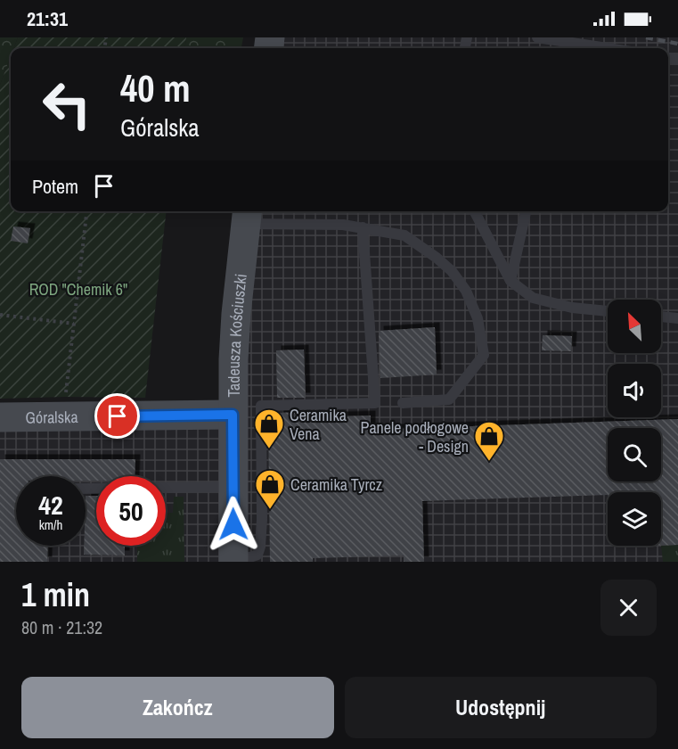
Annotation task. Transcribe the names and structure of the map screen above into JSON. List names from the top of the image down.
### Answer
{
  "streets": {
    "main road": ["Tadeusza Kościuszki", "Góralska"]
  },
  "crossings": [
    ["Tadeusza Kościuszki", "Góralska"]
  ],
  "parks": ["ROD \"Chemik 6\""],
  "places": {
    "shop": ["Ceramika Vena", "Panele podłogowe - Design", "Ceramika Tyrcz"]
  },
  "north": "top left",
  "page": {
    "status": "21:31",
    "turn": ["40 m", "Góralska"],
    "then": "Potem",
    "speed": "42 km/h",
    "limit": "50",
    "heading": ["1 min", "80 m · 21:32"],
    "buttons": ["Zakończ", "Udostępnij"]
  }
}
